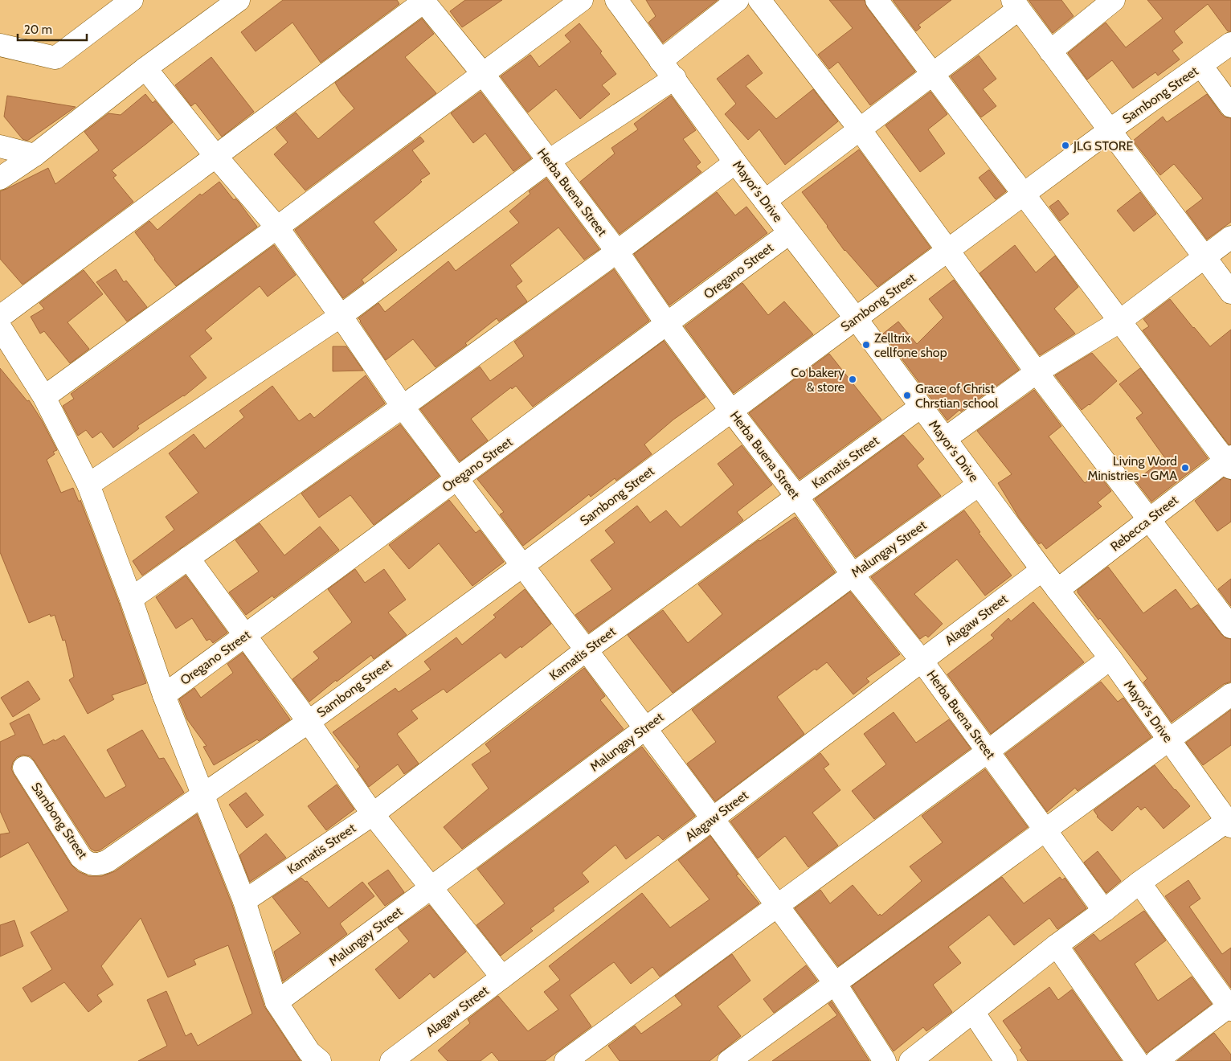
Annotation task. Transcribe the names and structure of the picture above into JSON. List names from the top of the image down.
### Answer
{
  "streets": {
    "street": [
      "Sambong Street",
      "Mayor's Drive",
      "Herba Buena Street",
      "Oregano Street",
      "Kamatis Street",
      "Rebecca Street",
      "Malungay Street",
      "Alagaw Street"
    ]
  },
  "crossings": [
    ["Sambong Street", "Mayor's Drive"],
    ["Sambong Street", "Herba Buena Street"],
    ["Mayor's Drive", "Oregano Street"],
    ["Mayor's Drive", "Kamatis Street"],
    ["Mayor's Drive", "Rebecca Street"],
    ["Mayor's Drive", "Malungay Street"],
    ["Mayor's Drive", "Alagaw Street"],
    ["Herba Buena Street", "Oregano Street"],
    ["Herba Buena Street", "Kamatis Street"],
    ["Herba Buena Street", "Malungay Street"],
    ["Herba Buena Street", "Alagaw Street"]
  ],
  "places": [
    "JLG STORE",
    "Zelltrix cellfone shop",
    "Co bakery & store",
    "Grace of Christ Chrstian school",
    "Living Word Ministries - GMA"
  ],
  "scale_bar": "20 m"
}
